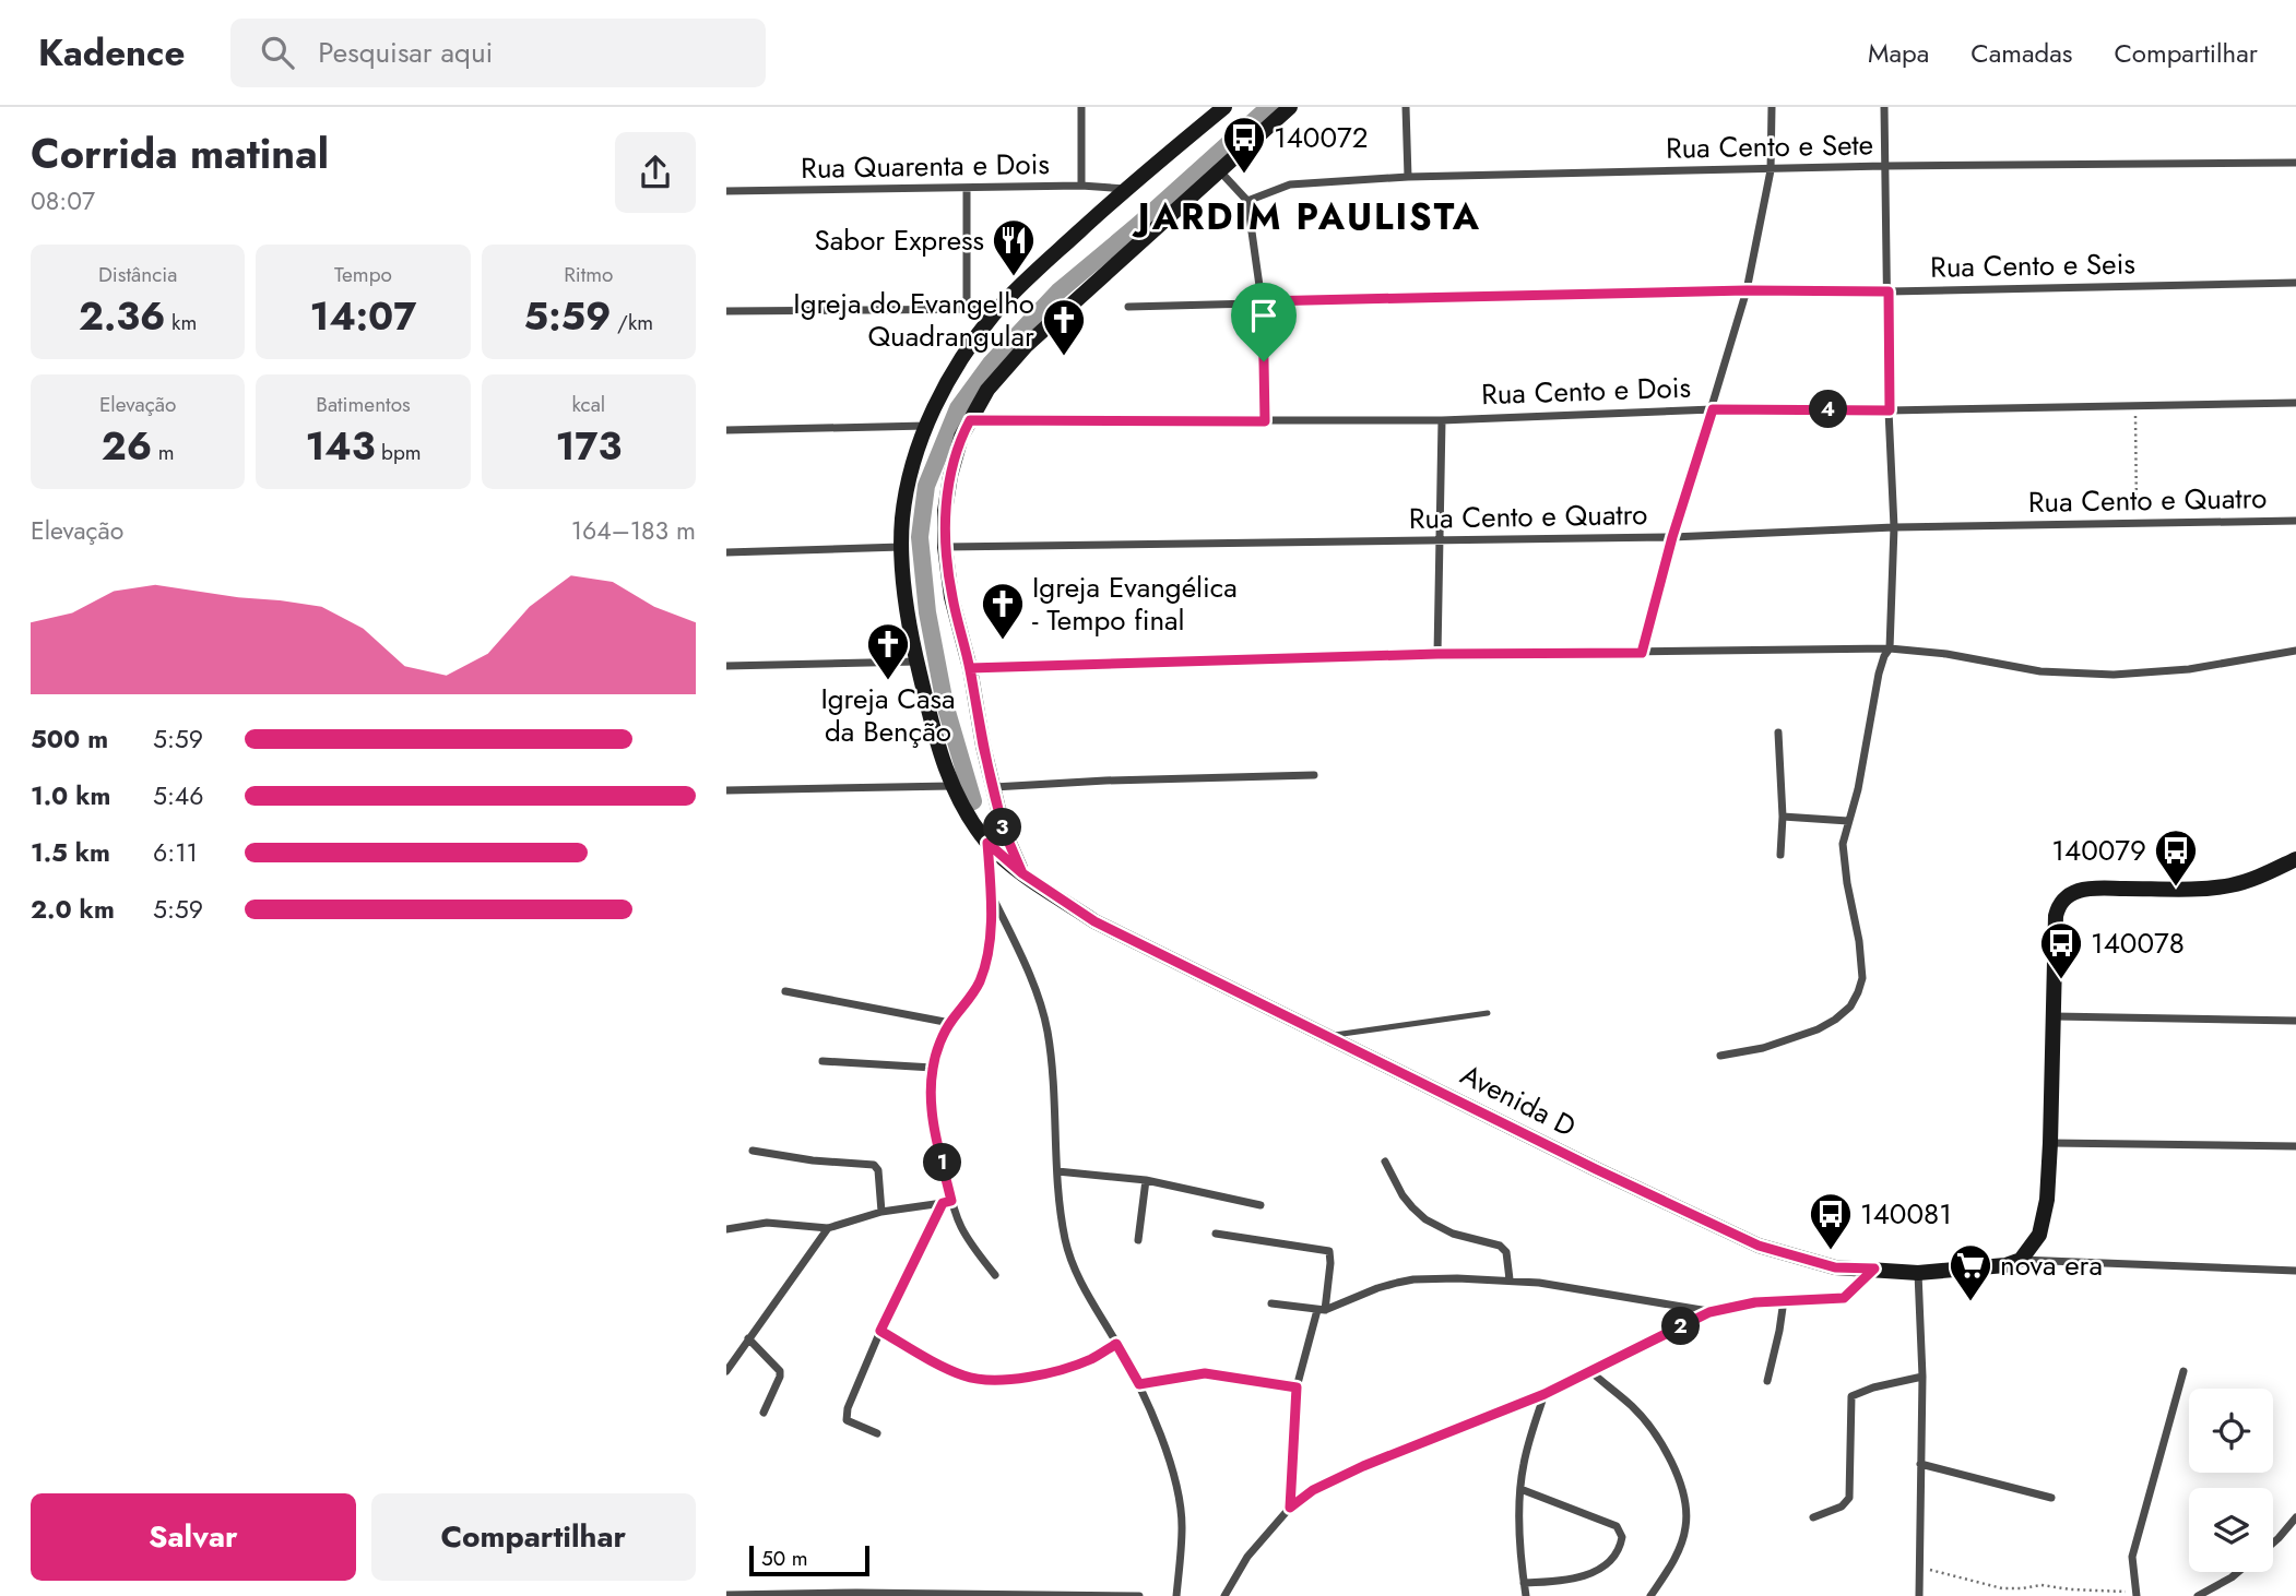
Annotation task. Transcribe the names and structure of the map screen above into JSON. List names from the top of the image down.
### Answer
{
  "streets": {
    "main road": ["Avenida D"],
    "street": [
      "Rua Cento e Sete",
      "Rua Quarenta e Dois",
      "Rua Cento e Seis",
      "Rua Cento e Dois",
      "Rua Cento e Quatro"
    ]
  },
  "crossings": [
    ["Rua Quarenta e Dois", "Avenida D"]
  ],
  "districts": ["JARDIM PAULISTA"],
  "places": {
    "bus stop": [
      "140072",
      "140079",
      "140078",
      "140081"
    ],
    "restaurant": ["Sabor Express"],
    "church": ["Igreja do Evangelho Quadrangular", "Igreja Evangélica - Tempo final", "Igreja Casa da Benção"],
    "supermarket": ["nova era"]
  },
  "scale_bar": "50 m",
  "page": {
    "header": "Kadence",
    "search": "Pesquisar aqui",
    "nav": ["Mapa", "Camadas", "Compartilhar"],
    "heading": ["Corrida matinal", "08:07"],
    "stats": [
      ["Distância", "2.36 km"],
      ["Tempo", "14:07"],
      ["Ritmo", "5:59 /km"],
      ["Elevação", "26 m"],
      ["Batimentos", "143 bpm"],
      ["kcal", "173"]
    ],
    "pins": [
      "4",
      "3",
      "1",
      "2"
    ],
    "chart": ["Elevação", "164–183 m"],
    "list": [
      {
        "name": "500 m",
        "note": "5:59"
      },
      {
        "name": "1.0 km",
        "note": "5:46"
      },
      {
        "name": "1.5 km",
        "note": "6:11"
      },
      {
        "name": "2.0 km",
        "note": "5:59"
      }
    ],
    "buttons": ["Salvar", "Compartilhar"],
    "scale": "50 m"
  }
}
